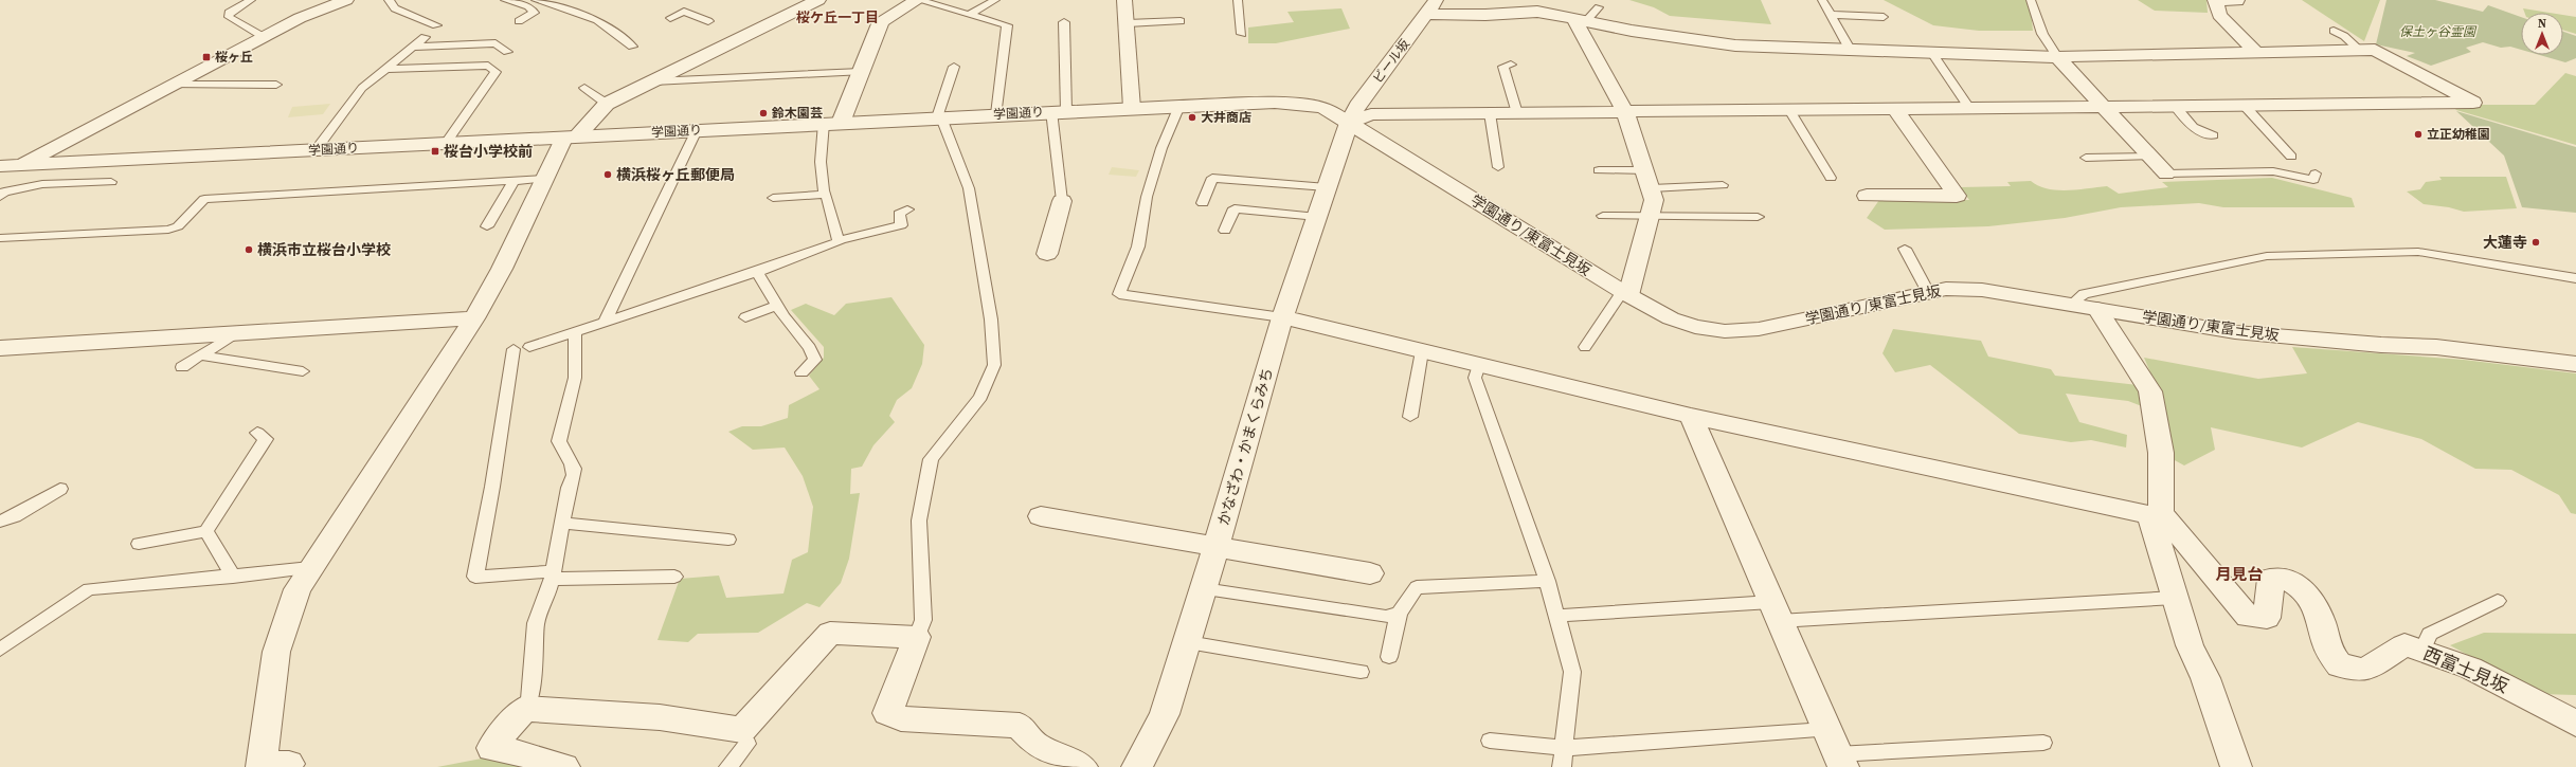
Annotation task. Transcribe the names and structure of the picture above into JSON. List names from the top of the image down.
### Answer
{
  "streets": {
    "street": [
      "ビール坂",
      "学園通り",
      "学園通り/東富士見坂",
      "かなざわ・かまくらみち",
      "西富士見坂"
    ]
  },
  "crossings": [
    ["ビール坂", "学園通り"],
    ["ビール坂", "学園通り/東富士見坂"],
    ["ビール坂", "かなざわ・かまくらみち"],
    ["学園通り", "学園通り/東富士見坂"],
    ["学園通り", "かなざわ・かまくらみち"],
    ["学園通り/東富士見坂", "かなざわ・かまくらみち"]
  ],
  "districts": ["桜ケ丘一丁目", "月見台"],
  "parks": ["保土ヶ谷霊園"],
  "places": {
    "transit": ["桜ヶ丘", "桜台小学校前"],
    "other": [
      "鈴木園芸",
      "大井商店",
      "立正幼稚園",
      "横浜桜ヶ丘郵便局",
      "大蓮寺",
      "横浜市立桜台小学校"
    ]
  },
  "north": "top"
}
